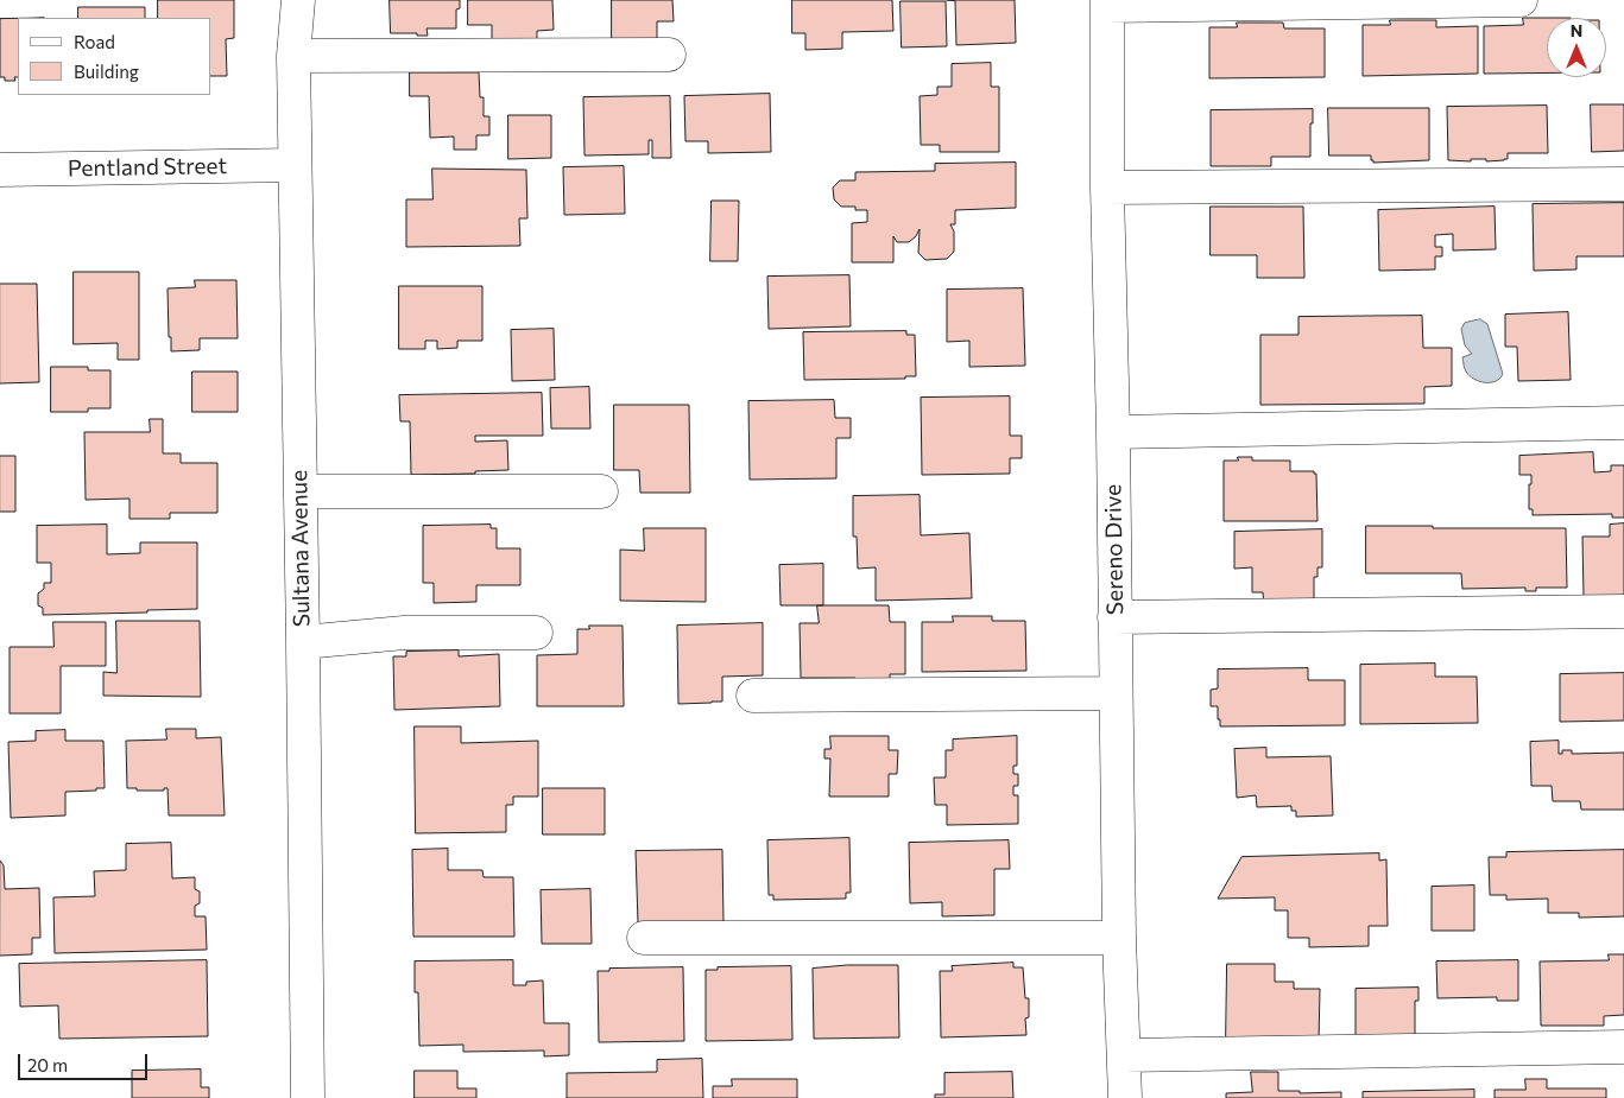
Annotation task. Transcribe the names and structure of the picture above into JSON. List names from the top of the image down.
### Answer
{
  "streets": {
    "street": ["Pentland Street", "Sultana Avenue", "Sereno Drive"]
  },
  "crossings": [
    ["Pentland Street", "Sultana Avenue"]
  ],
  "legend": ["Road", "Building"],
  "scale_bar": "20 m",
  "north": "top"
}
